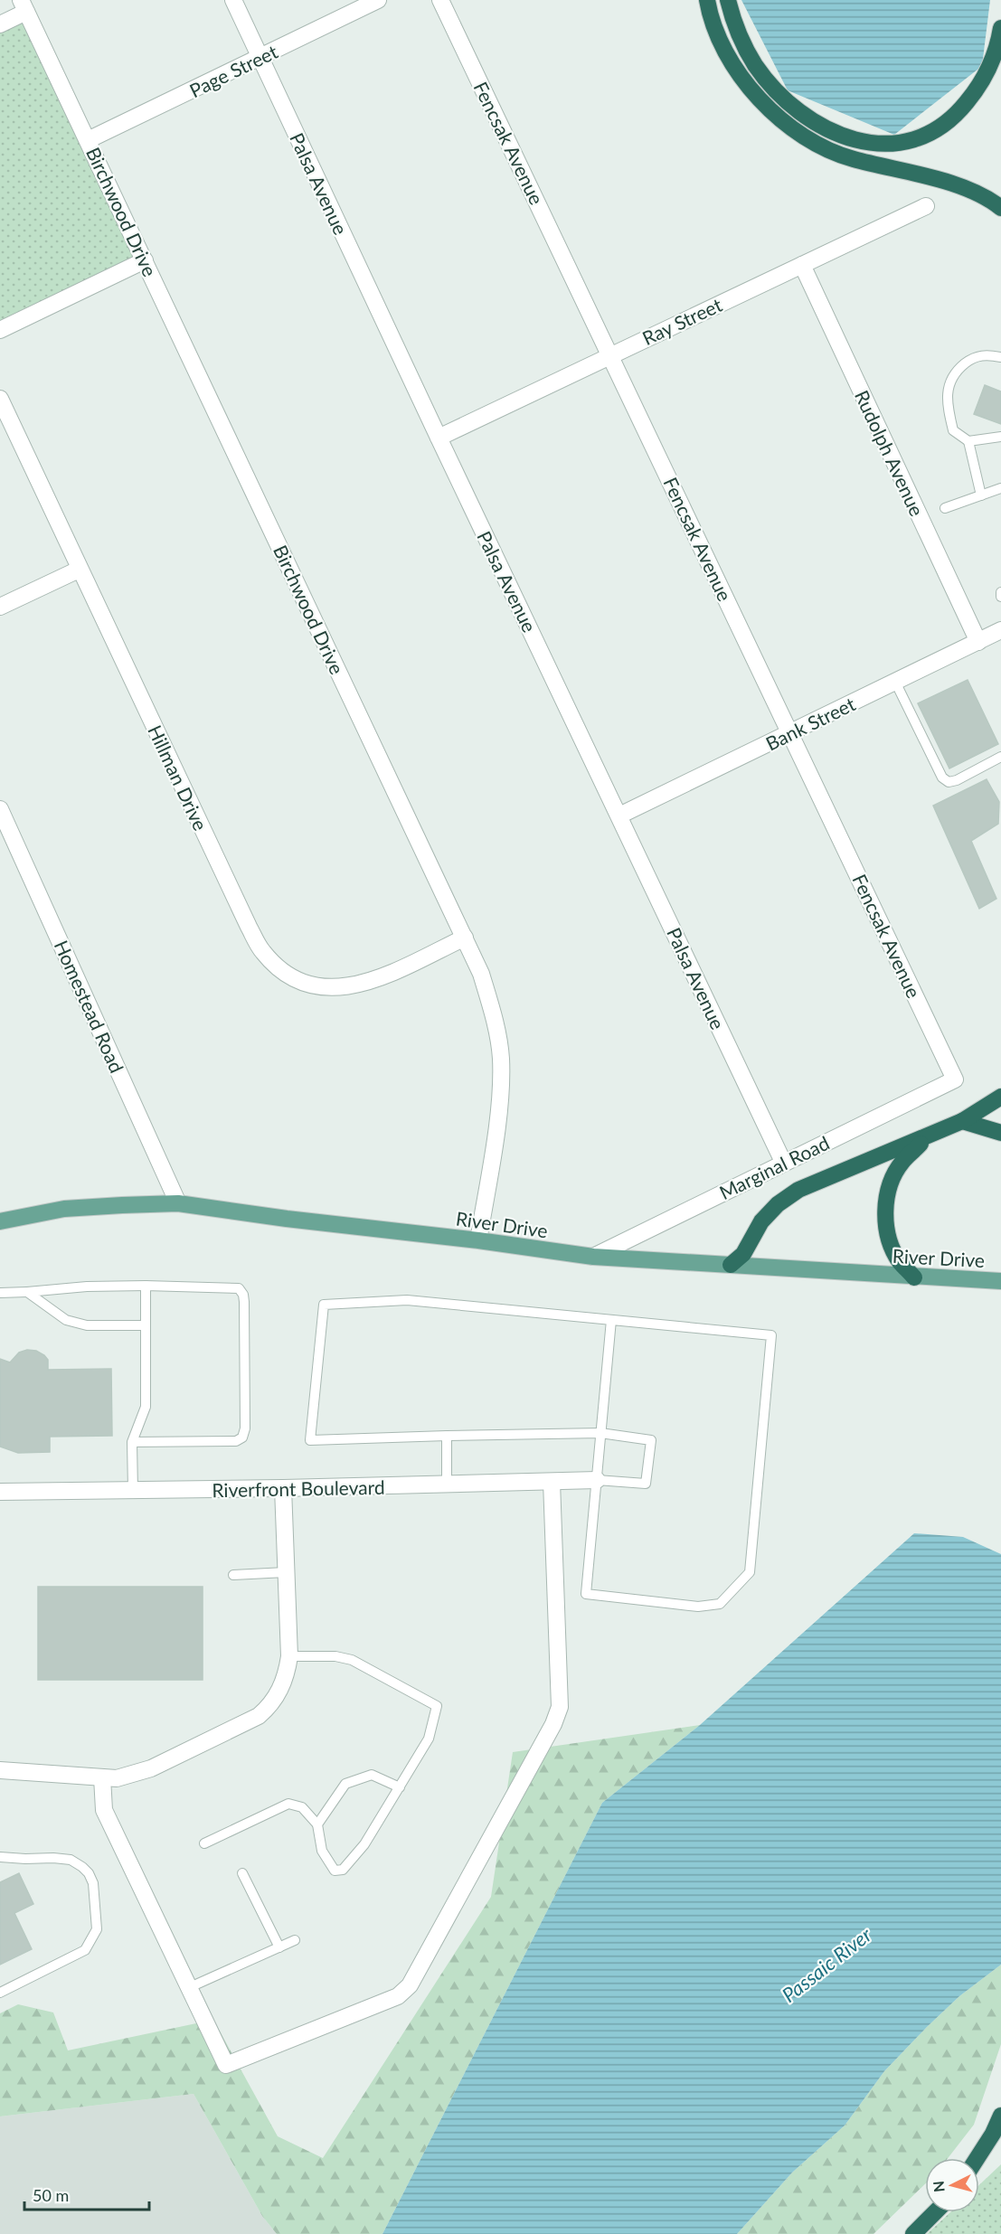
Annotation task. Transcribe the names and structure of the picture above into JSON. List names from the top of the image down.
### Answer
{
  "streets": {
    "main road": ["River Drive"],
    "street": [
      "Page Street",
      "Fencsak Avenue",
      "Palsa Avenue",
      "Birchwood Drive",
      "Ray Street",
      "Rudolph Avenue",
      "Bank Street",
      "Hillman Drive",
      "Homestead Road",
      "Marginal Road",
      "Riverfront Boulevard"
    ]
  },
  "crossings": [
    ["Page Street", "Palsa Avenue"],
    ["Page Street", "Birchwood Drive"],
    ["Fencsak Avenue", "Ray Street"],
    ["Fencsak Avenue", "Bank Street"],
    ["Fencsak Avenue", "Marginal Road"],
    ["Palsa Avenue", "Ray Street"],
    ["Palsa Avenue", "Bank Street"],
    ["Palsa Avenue", "Marginal Road"],
    ["Birchwood Drive", "Hillman Drive"],
    ["Birchwood Drive", "River Drive"],
    ["Ray Street", "Rudolph Avenue"],
    ["Rudolph Avenue", "Bank Street"],
    ["Homestead Road", "River Drive"],
    ["Marginal Road", "River Drive"]
  ],
  "water": ["Passaic River"],
  "scale_bar": "50 m",
  "north": "left"
}
